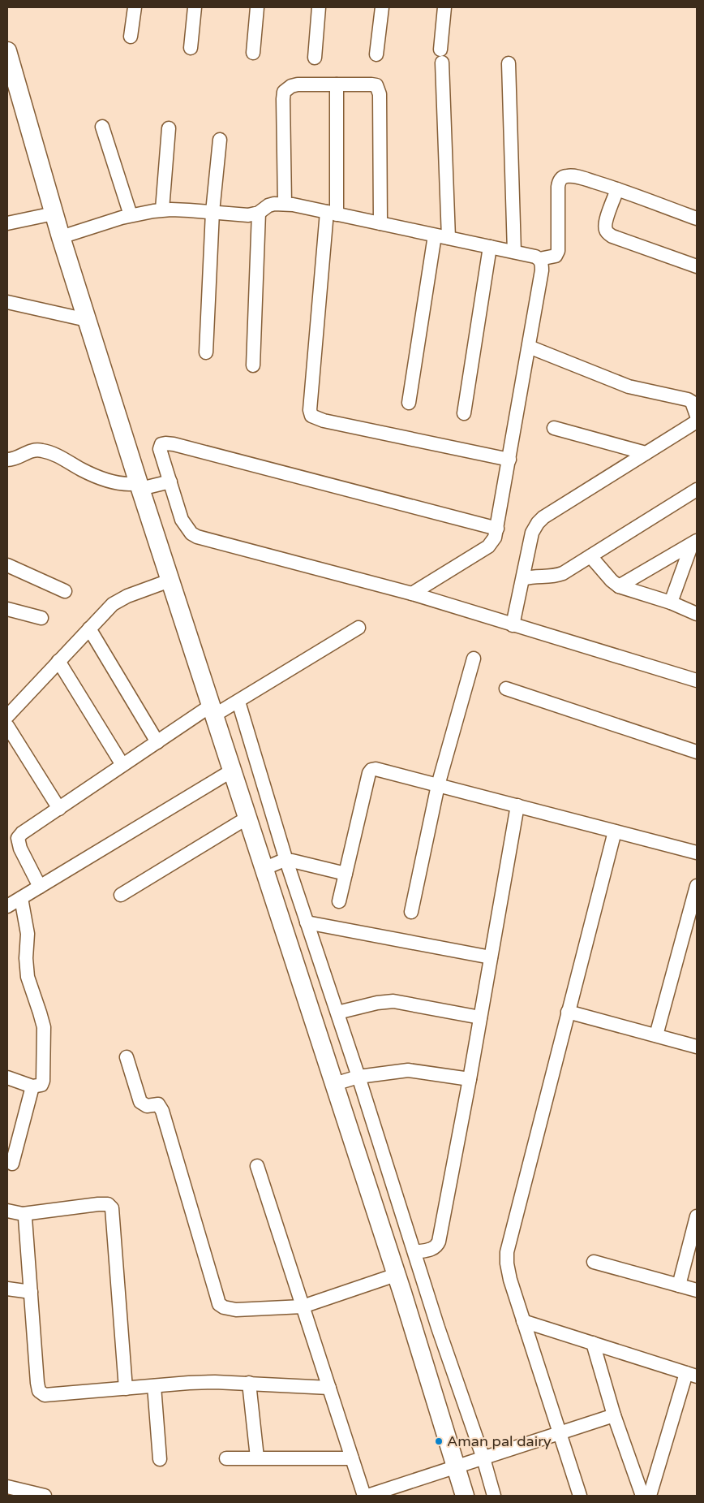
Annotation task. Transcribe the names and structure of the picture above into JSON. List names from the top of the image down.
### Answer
{
  "places": ["Aman pal dairy"]
}
